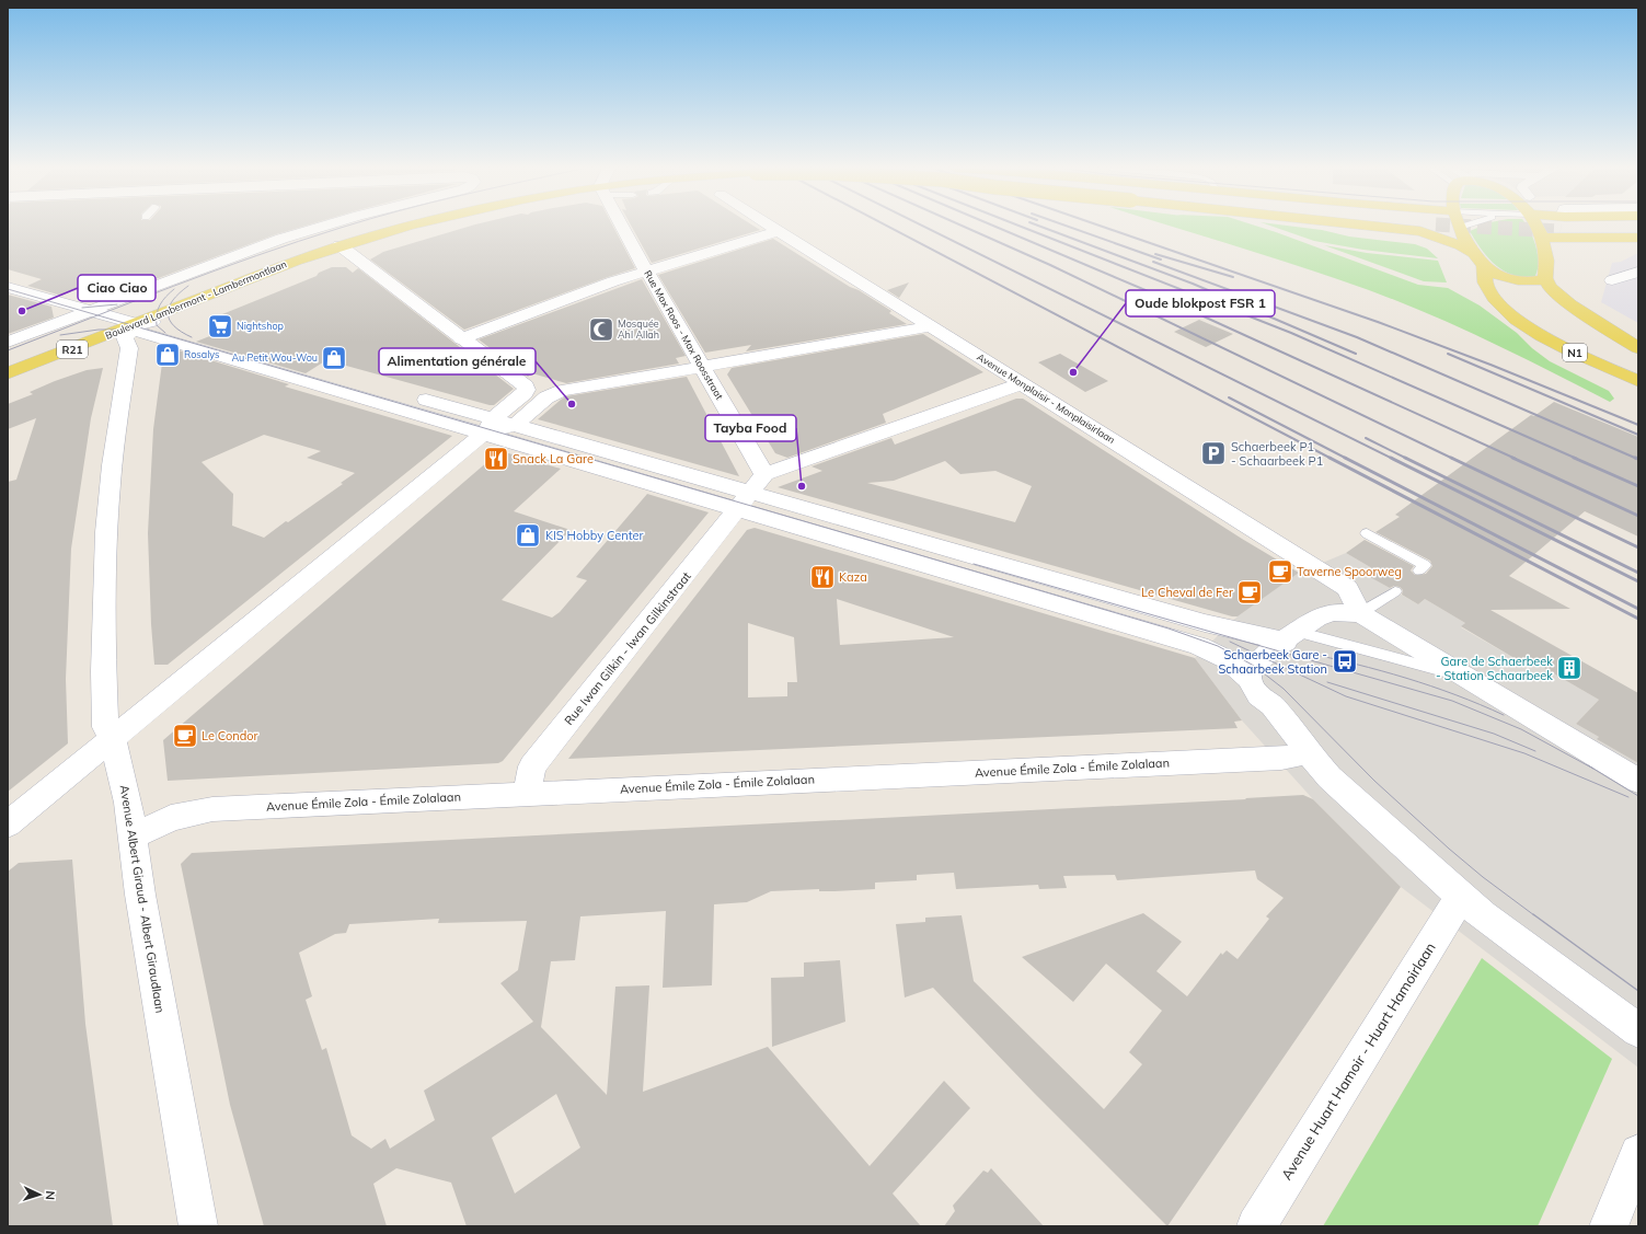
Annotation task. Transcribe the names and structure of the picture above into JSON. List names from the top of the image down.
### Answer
{
  "streets": {
    "main road": ["Boulevard Lambermont - Lambermontlaan", "R21", "N1"],
    "street": [
      "Rue Max Roos - Max Roosstraat",
      "Avenue Monplaisir - Monplaisirlaan",
      "Rue Iwan Gilkin - Iwan Gilkinstraat",
      "Avenue Émile Zola - Émile Zolalaan",
      "Avenue Albert Giraud - Albert Giraudlaan",
      "Avenue Huart Hamoir - Huart Hamoirlaan"
    ]
  },
  "crossings": [
    ["Boulevard Lambermont - Lambermontlaan", "N1"],
    ["Boulevard Lambermont - Lambermontlaan", "Avenue Albert Giraud - Albert Giraudlaan"],
    ["Rue Iwan Gilkin - Iwan Gilkinstraat", "Avenue Émile Zola - Émile Zolalaan"],
    ["Avenue Émile Zola - Émile Zolalaan", "Avenue Albert Giraud - Albert Giraudlaan"]
  ],
  "places": {
    "other": [
      "Ciao Ciao",
      "Oude blokpost FSR 1",
      "Alimentation générale",
      "Tayba Food"
    ],
    "supermarket": ["Nightshop"],
    "mosque": ["Mosquée Ahl Allah"],
    "shop": ["Rosalys", "Au Petit Wou-Wou", "KIS Hobby Center"],
    "parking": ["Schaerbeek P1 - Schaarbeek P1"],
    "restaurant": ["Snack La Gare", "Kaza"],
    "cafe": ["Taverne Spoorweg", "Le Cheval de Fer", "Le Condor"],
    "bus stop": ["Schaerbeek Gare - Schaarbeek Station"],
    "building": ["Gare de Schaerbeek - Station Schaarbeek"]
  },
  "north": "right"
}
